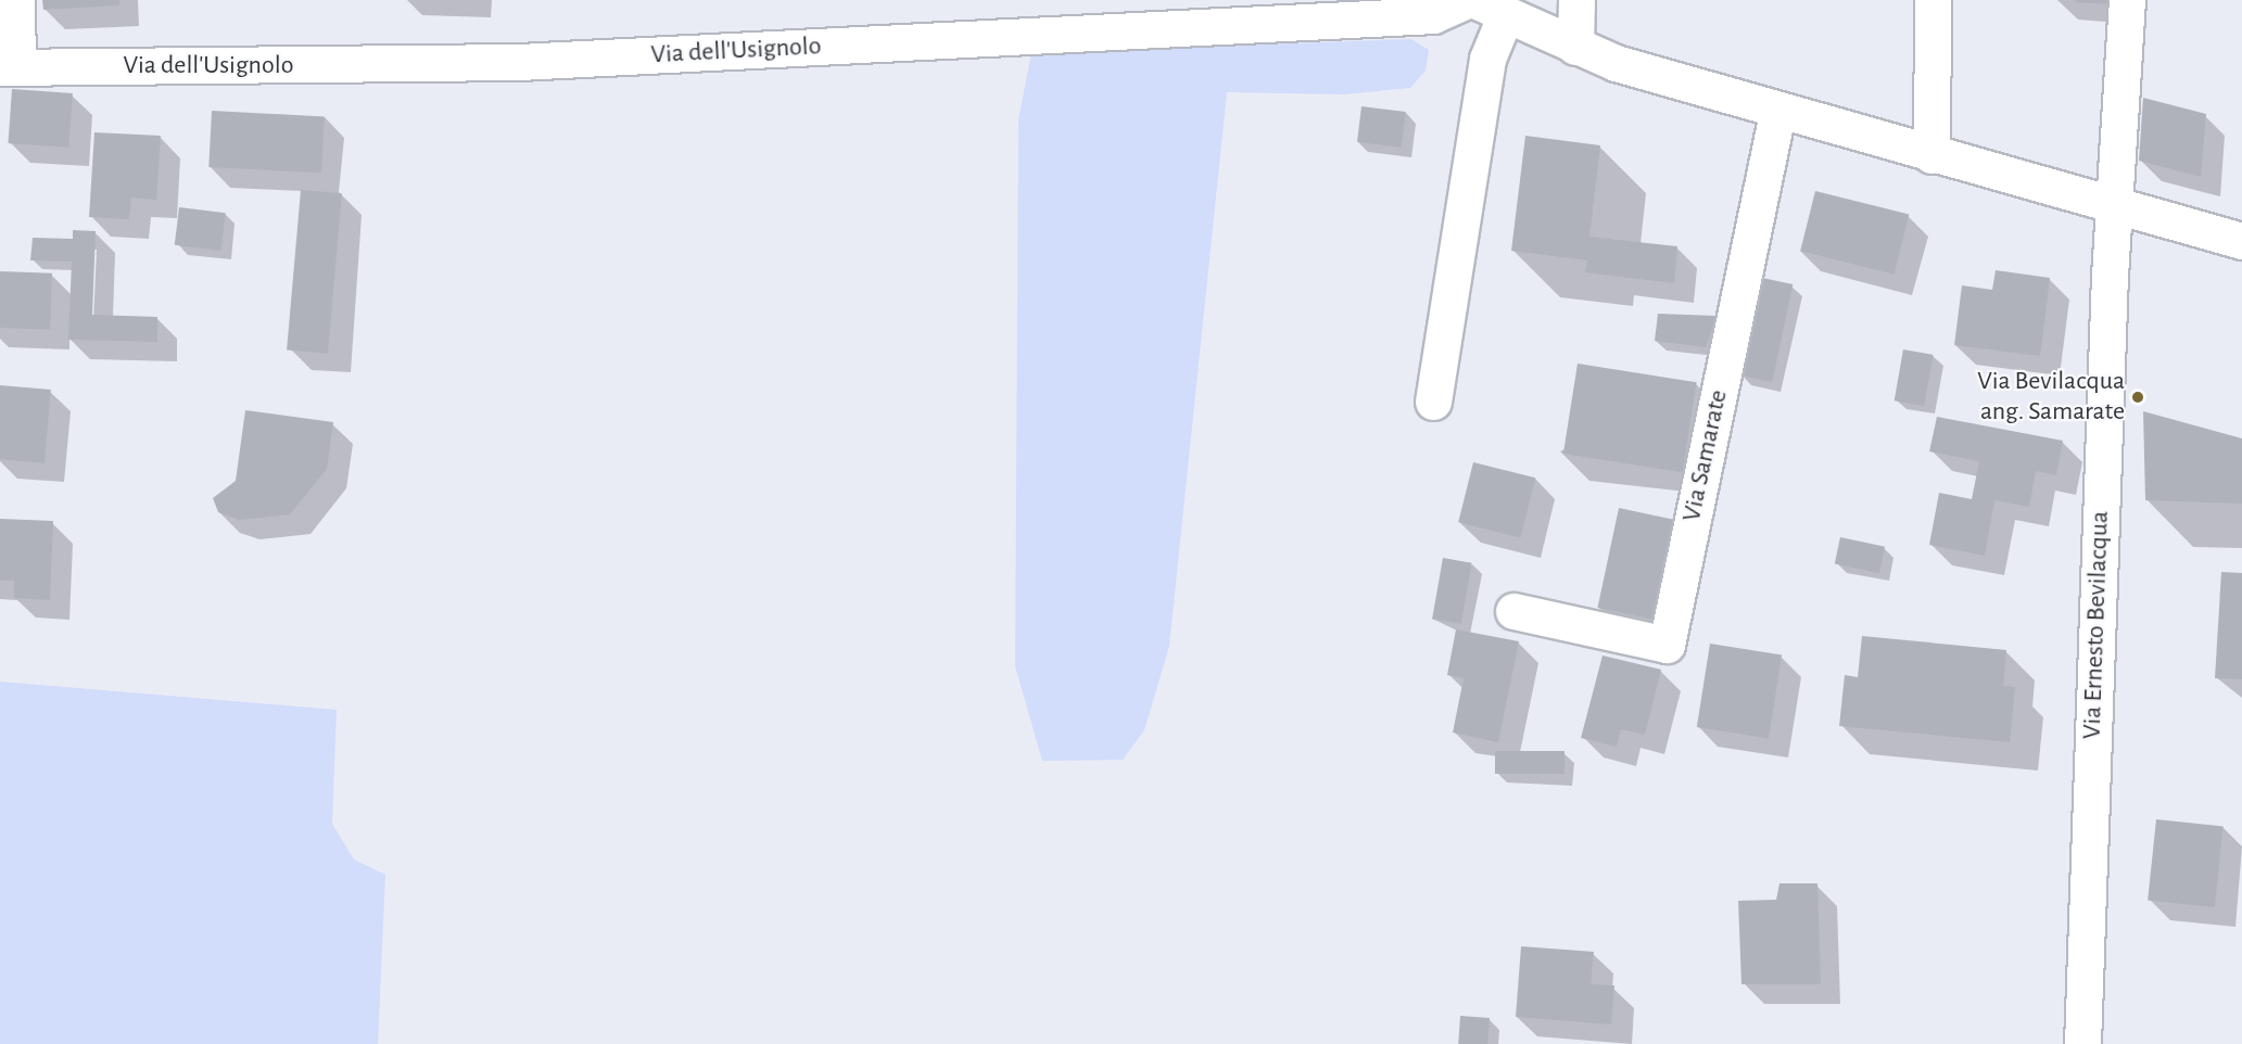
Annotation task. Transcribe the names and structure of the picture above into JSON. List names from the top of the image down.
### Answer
{
  "streets": {
    "street": ["Via dell'Usignolo", "Via Samarate", "Via Ernesto Bevilacqua"]
  },
  "places": ["Via Bevilacqua ang. Samarate"]
}
